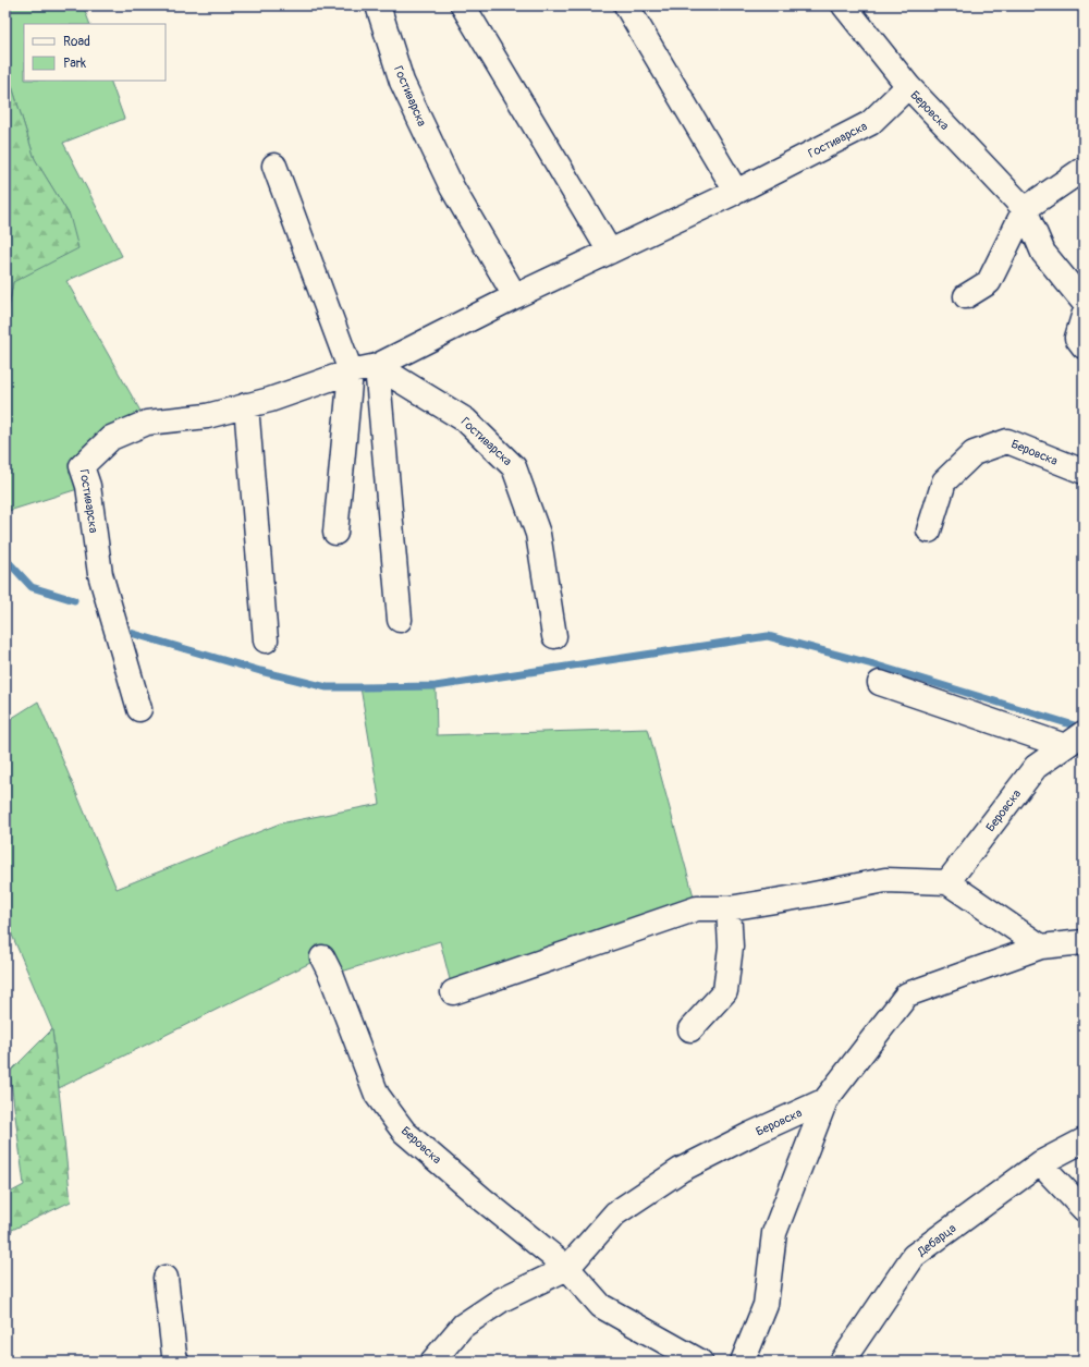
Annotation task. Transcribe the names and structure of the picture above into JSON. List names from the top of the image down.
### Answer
{
  "streets": {
    "street": ["Гостиварска", "Беровска", "Дебарца"]
  },
  "crossings": [
    ["Гостиварска", "Беровска"]
  ],
  "legend": ["Road", "Park"]
}
